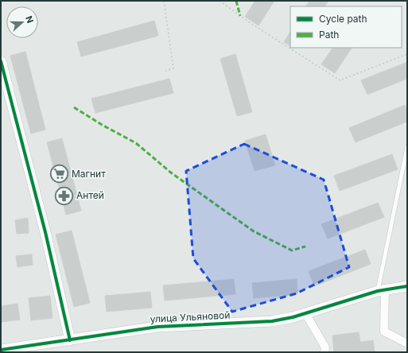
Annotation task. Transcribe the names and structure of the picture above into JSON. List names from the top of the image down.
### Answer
{
  "streets": {
    "street": ["улица Ульяновой"]
  },
  "places": {
    "supermarket": ["Магнит"],
    "pharmacy": ["Антей"]
  },
  "legend": ["Cycle path", "Path"],
  "north": "right"
}
